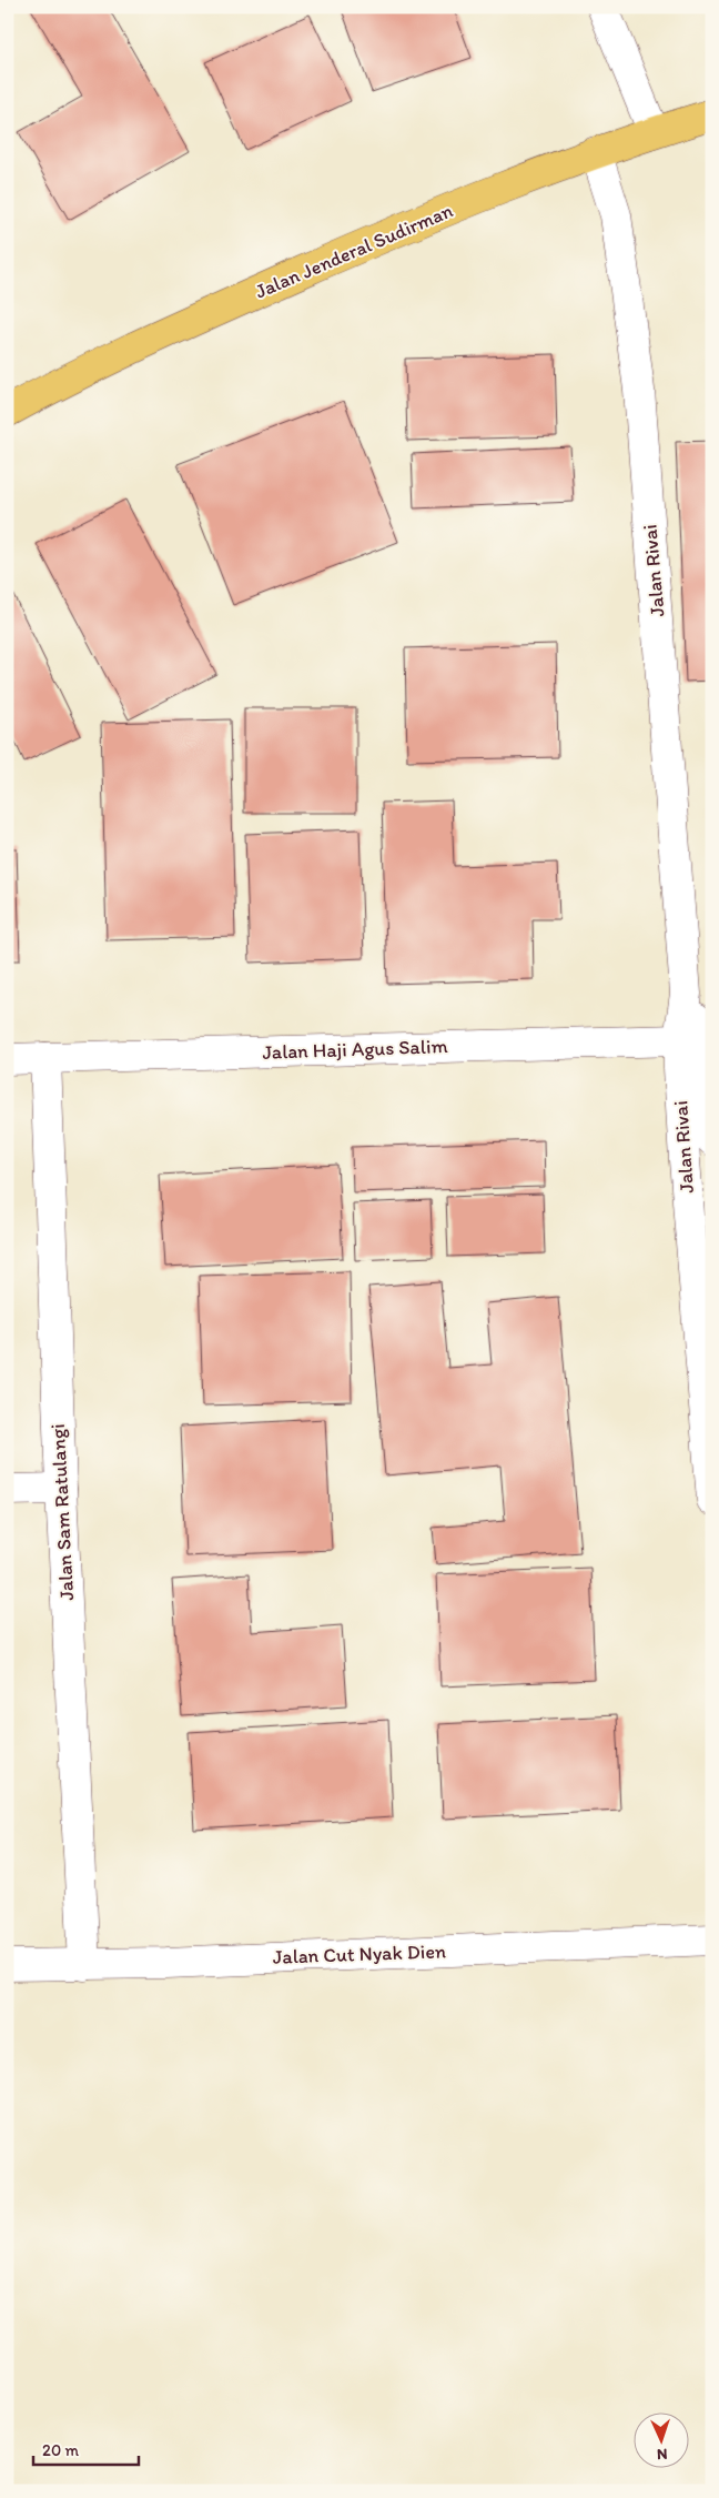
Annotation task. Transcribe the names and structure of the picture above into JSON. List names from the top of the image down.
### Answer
{
  "streets": {
    "main road": ["Jalan Jenderal Sudirman"],
    "street": [
      "Jalan Rivai",
      "Jalan Haji Agus Salim",
      "Jalan Sam Ratulangi",
      "Jalan Cut Nyak Dien"
    ]
  },
  "crossings": [
    ["Jalan Jenderal Sudirman", "Jalan Rivai"],
    ["Jalan Rivai", "Jalan Haji Agus Salim"],
    ["Jalan Haji Agus Salim", "Jalan Sam Ratulangi"],
    ["Jalan Sam Ratulangi", "Jalan Cut Nyak Dien"]
  ],
  "scale_bar": "20 m",
  "north": "bottom"
}
